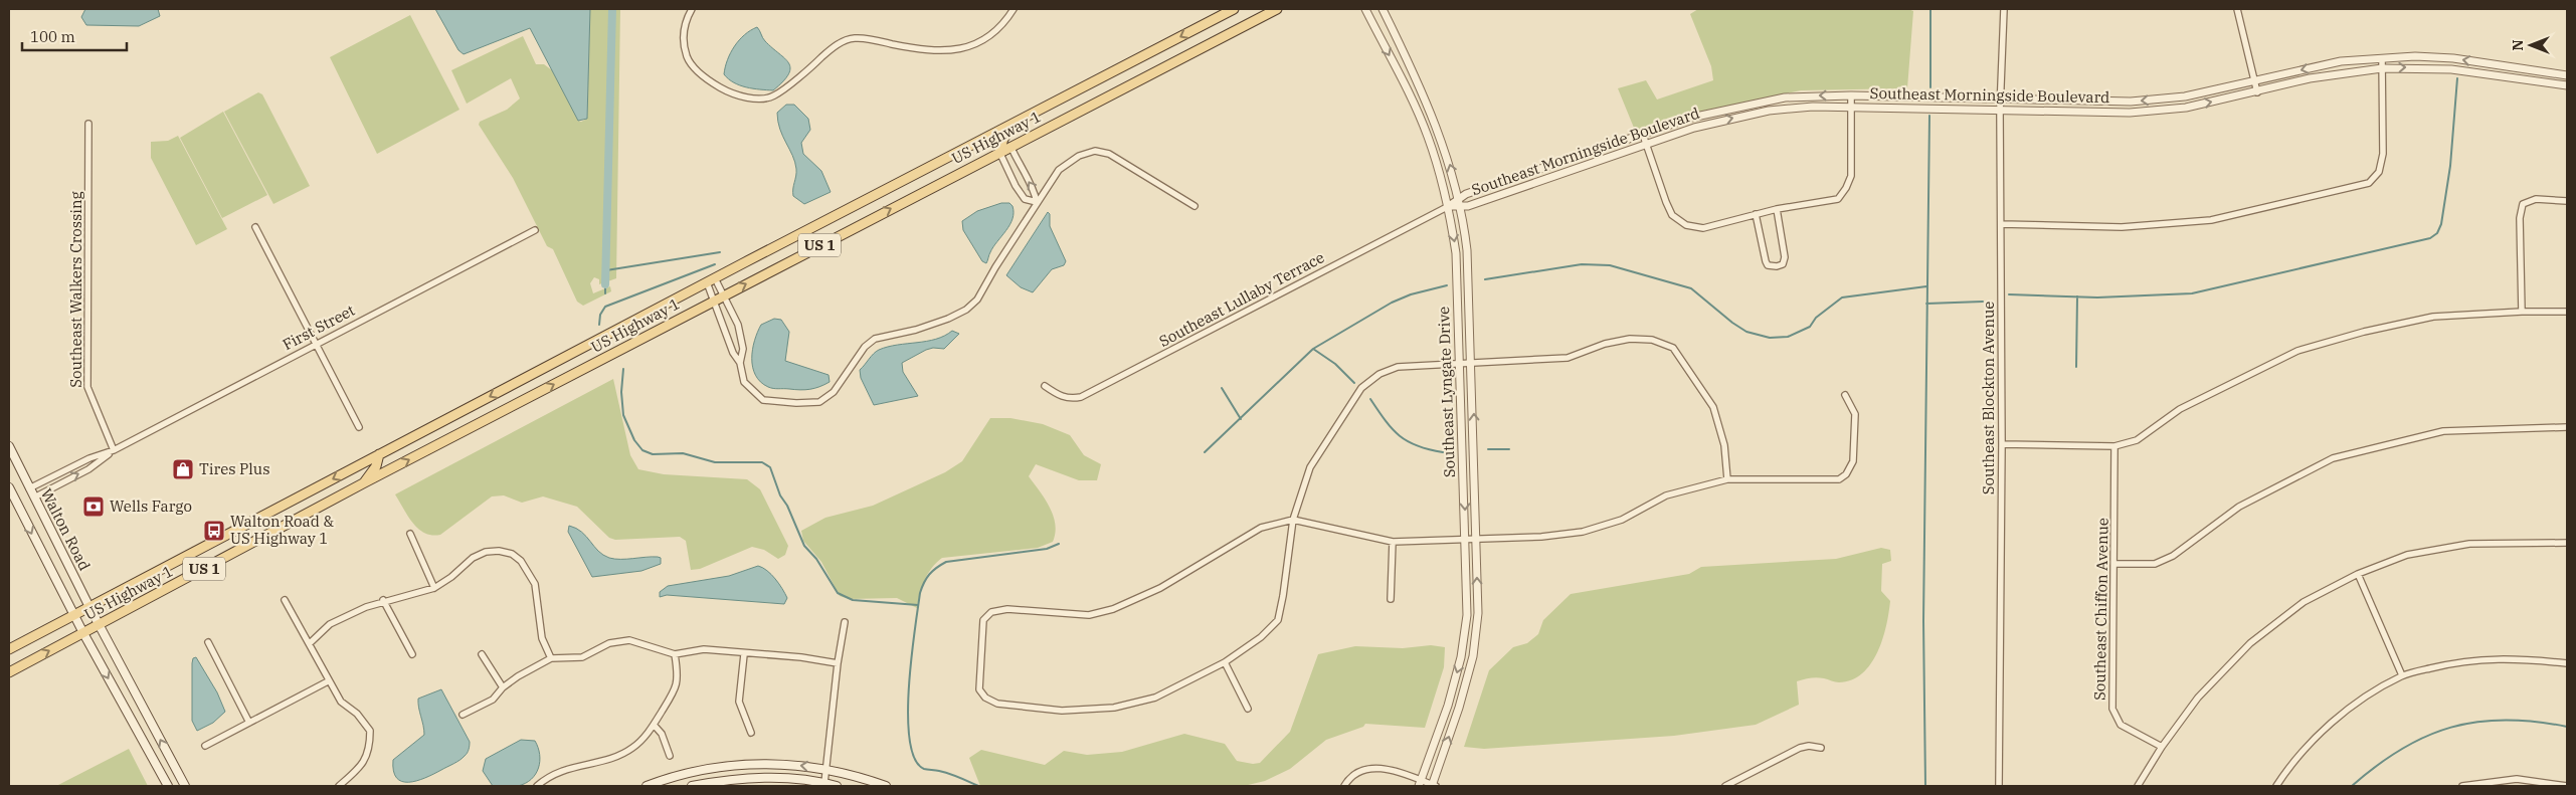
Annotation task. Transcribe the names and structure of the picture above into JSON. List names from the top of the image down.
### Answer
{
  "streets": {
    "main road": ["US Highway 1", "US 1", "Walton Road"],
    "street": [
      "Southeast Morningside Boulevard",
      "Southeast Walkers Crossing",
      "Southeast Lullaby Terrace",
      "First Street",
      "Southeast Lyngate Drive",
      "Southeast Blockton Avenue",
      "Southeast Chiffon Avenue"
    ]
  },
  "crossings": [
    ["Southeast Morningside Boulevard", "Southeast Lullaby Terrace"],
    ["Southeast Morningside Boulevard", "Southeast Lyngate Drive"],
    ["Southeast Morningside Boulevard", "Southeast Blockton Avenue"],
    ["US Highway 1", "Walton Road"],
    ["Southeast Walkers Crossing", "First Street"],
    ["Southeast Lullaby Terrace", "Southeast Lyngate Drive"],
    ["First Street", "Walton Road"]
  ],
  "places": {
    "shop": ["Tires Plus"],
    "bank": ["Wells Fargo"],
    "bus stop": ["Walton Road & US Highway 1"]
  },
  "scale_bar": "100 m",
  "north": "left"
}
